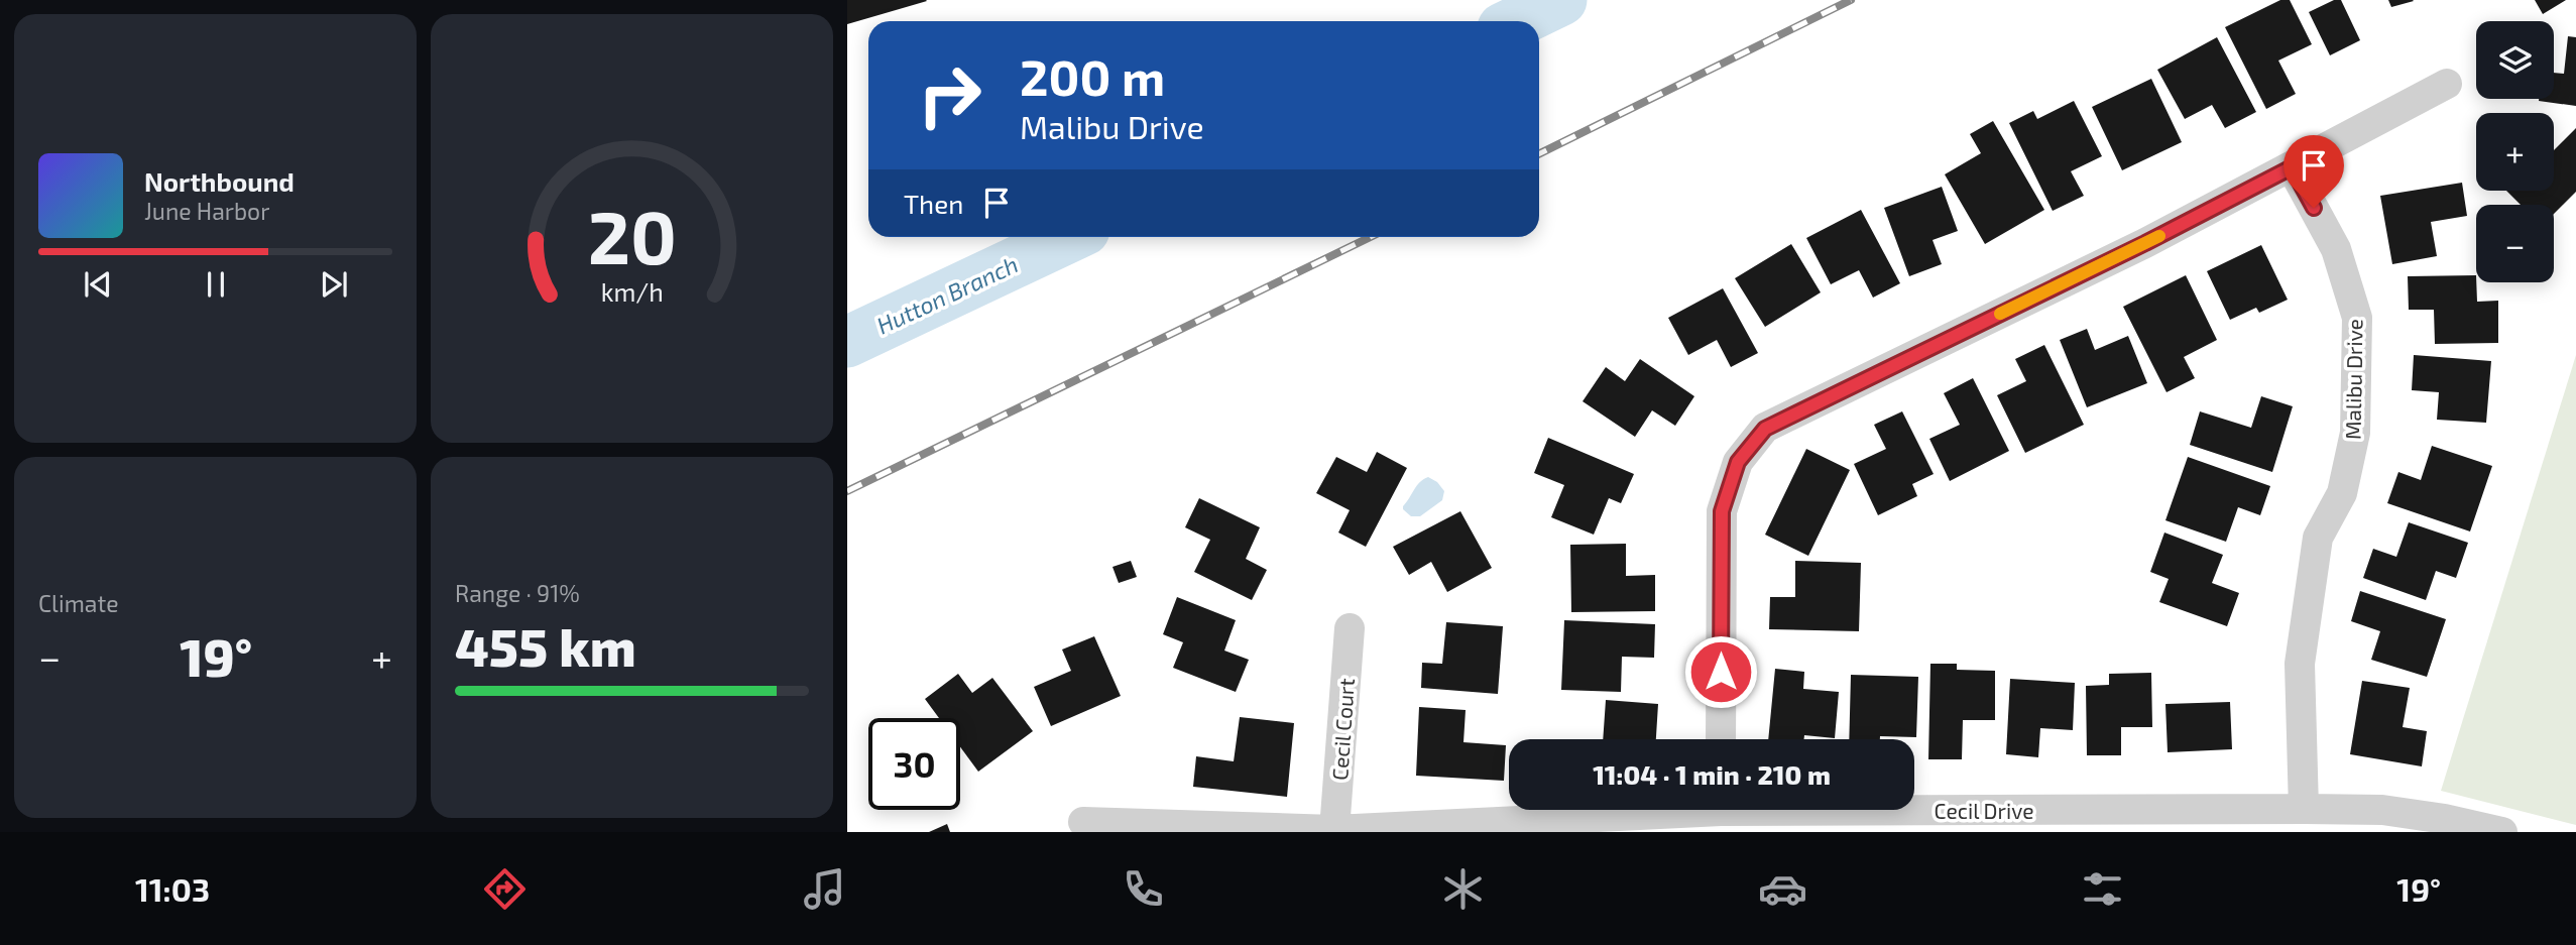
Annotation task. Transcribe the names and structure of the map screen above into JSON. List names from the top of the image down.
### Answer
{
  "streets": {
    "street": ["Malibu Drive", "Cecil Court", "Cecil Drive"]
  },
  "crossings": [
    ["Malibu Drive", "Cecil Drive"],
    ["Cecil Court", "Cecil Drive"]
  ],
  "water": ["Hutton Branch"],
  "page": {
    "map_buttons": ["+", "−"],
    "turn": ["200 m", "Malibu Drive"],
    "song": ["Northbound", "June Harbor"],
    "then": "Then",
    "tile": [
      "Climate",
      ["Range · 91%", "455 km"]
    ],
    "heat": ["−", "19°", "+"],
    "limit": "30",
    "trip": "11:04 · 1 min · 210 m",
    "tabs": ["11:03", "19°"],
    "gauge": ["20", "km/h"]
  }
}
